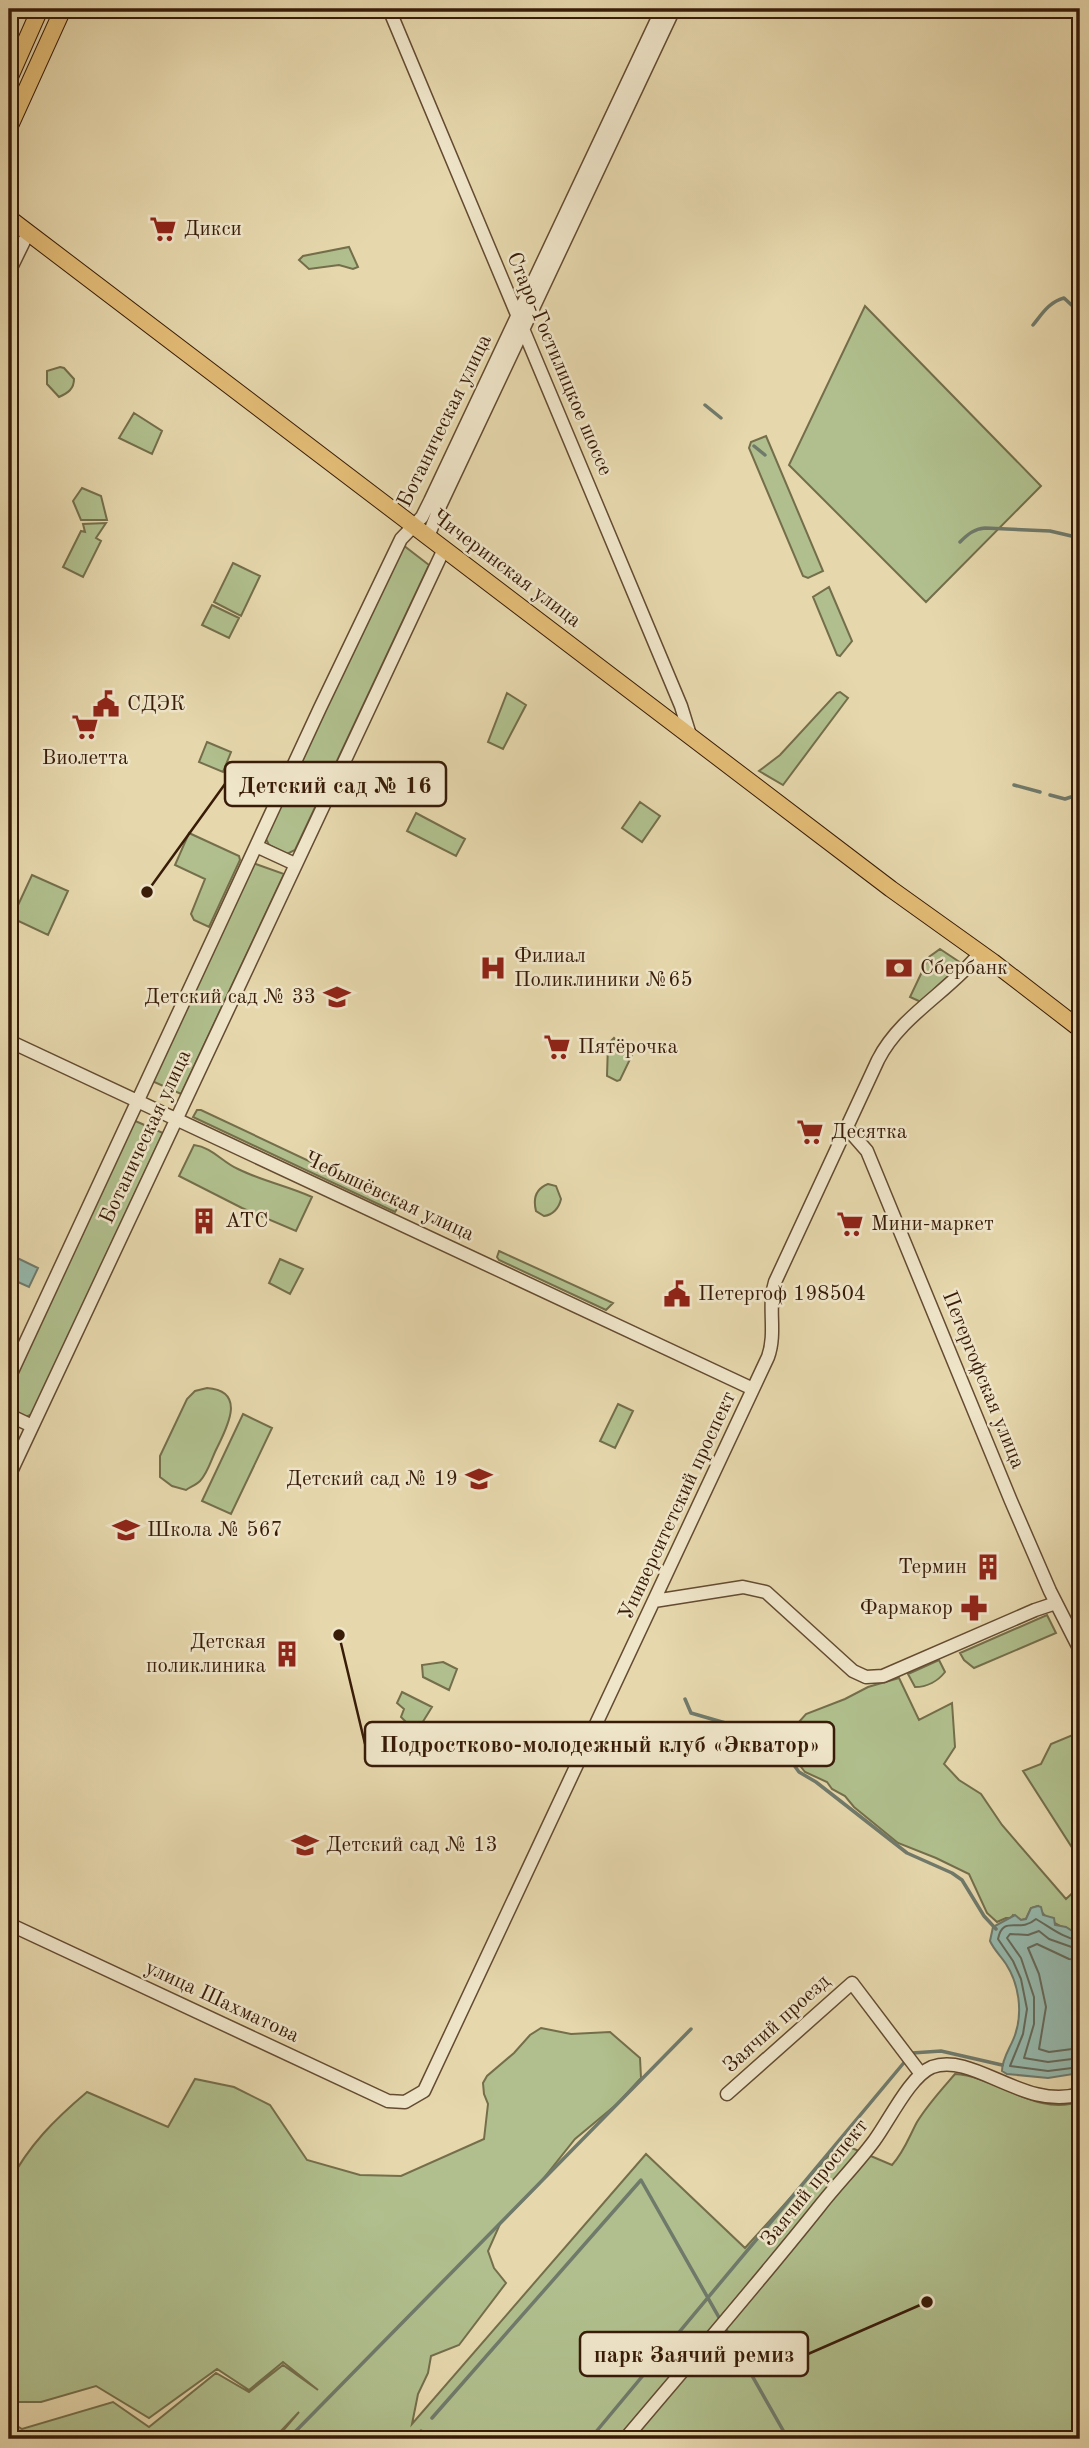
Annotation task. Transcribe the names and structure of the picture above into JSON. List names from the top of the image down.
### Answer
{
  "streets": {
    "main road": ["Чичеринская улица"],
    "street": [
      "Старо-Гостилицкое шоссе",
      "Ботаническая улица",
      "Чебышёвская улица",
      "Петергофская улица",
      "Университетский проспект",
      "улица Шахматова",
      "Заячий проезд",
      "Заячий проспект"
    ]
  },
  "crossings": [
    ["Старо-Гостилицкое шоссе", "Ботаническая улица"],
    ["Старо-Гостилицкое шоссе", "Чичеринская улица"],
    ["Ботаническая улица", "Чичеринская улица"],
    ["Ботаническая улица", "Чебышёвская улица"],
    ["Чичеринская улица", "Университетский проспект"],
    ["Чебышёвская улица", "Университетский проспект"],
    ["Петергофская улица", "Университетский проспект"],
    ["Университетский проспект", "улица Шахматова"],
    ["Заячий проезд", "Заячий проспект"]
  ],
  "places": {
    "supermarket": [
      "Дикси",
      "Виолетта",
      "Пятёрочка",
      "Десятка",
      "Мини-маркет"
    ],
    "public building": ["СДЭК", "Петергоф 198504"],
    "other": ["Детский сад № 16", "Подростково-молодежный клуб «Экватор»", "парк Заячий ремиз"],
    "hospital": ["Филиал Поликлиники №65"],
    "bank": ["Сбербанк"],
    "school or university": [
      "Детский сад № 33",
      "Детский сад № 19",
      "Школа № 567",
      "Детский сад № 13"
    ],
    "building": ["АТС", "Термин", "Детская поликлиника"],
    "pharmacy": ["Фармакор"]
  }
}
